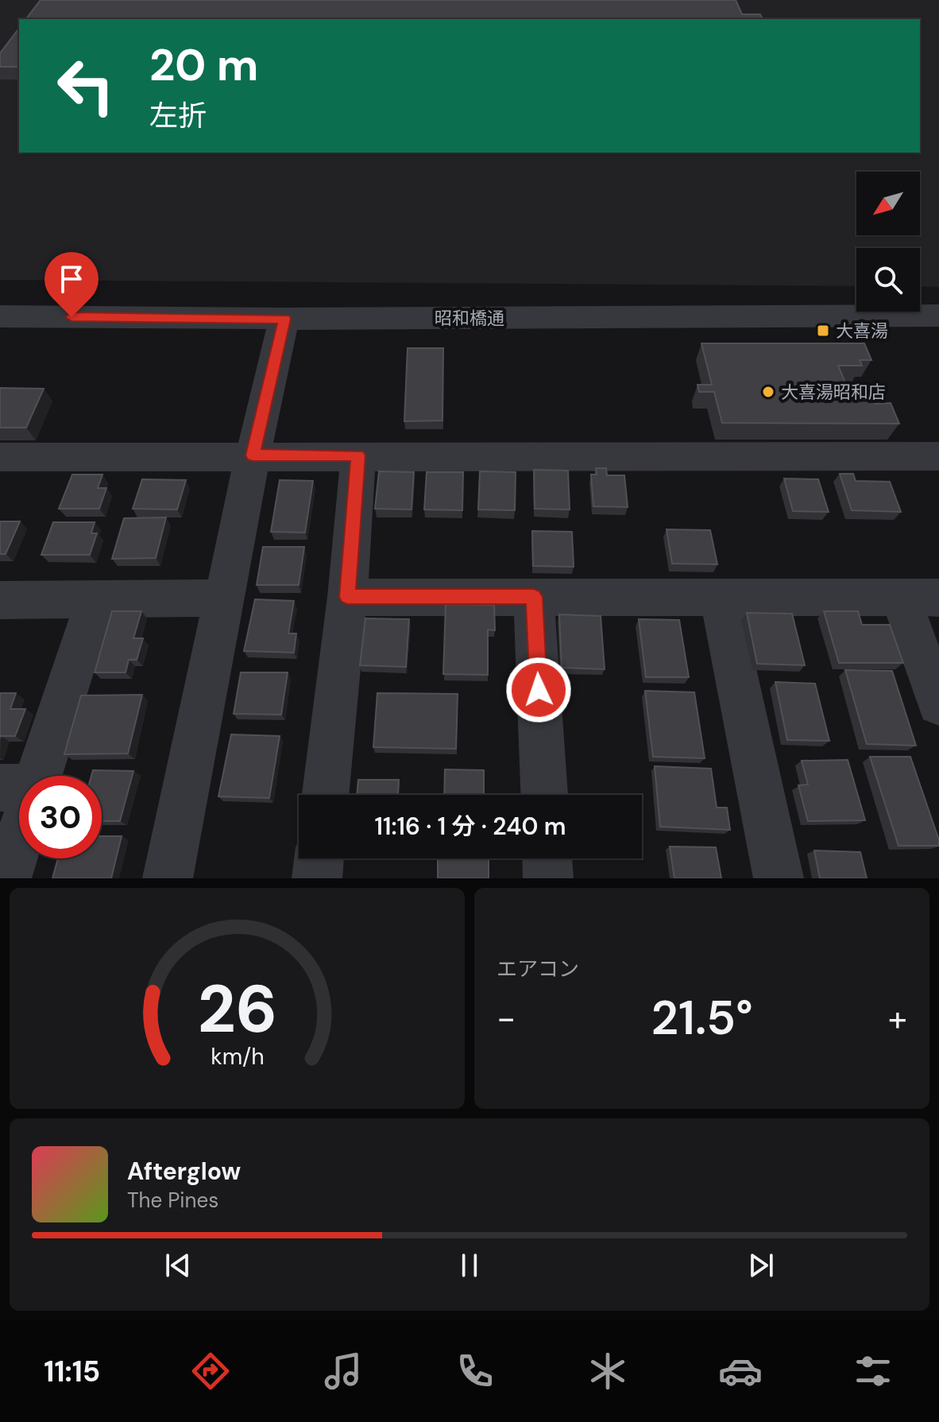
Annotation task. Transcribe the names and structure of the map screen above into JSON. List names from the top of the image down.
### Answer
{
  "streets": {
    "street": ["昭和橋通"]
  },
  "places": {
    "transit": ["大喜湯"],
    "other": ["大喜湯昭和店"]
  },
  "north": "bottom left",
  "page": {
    "turn": ["20 m", "左折"],
    "limit": "30",
    "trip": "11:16 · 1 分 · 240 m",
    "tile": "エアコン",
    "heat": ["−", "21.5°", "+"],
    "song": ["Afterglow", "The Pines"],
    "tabs": "11:15",
    "gauge": ["26", "km/h"]
  }
}
